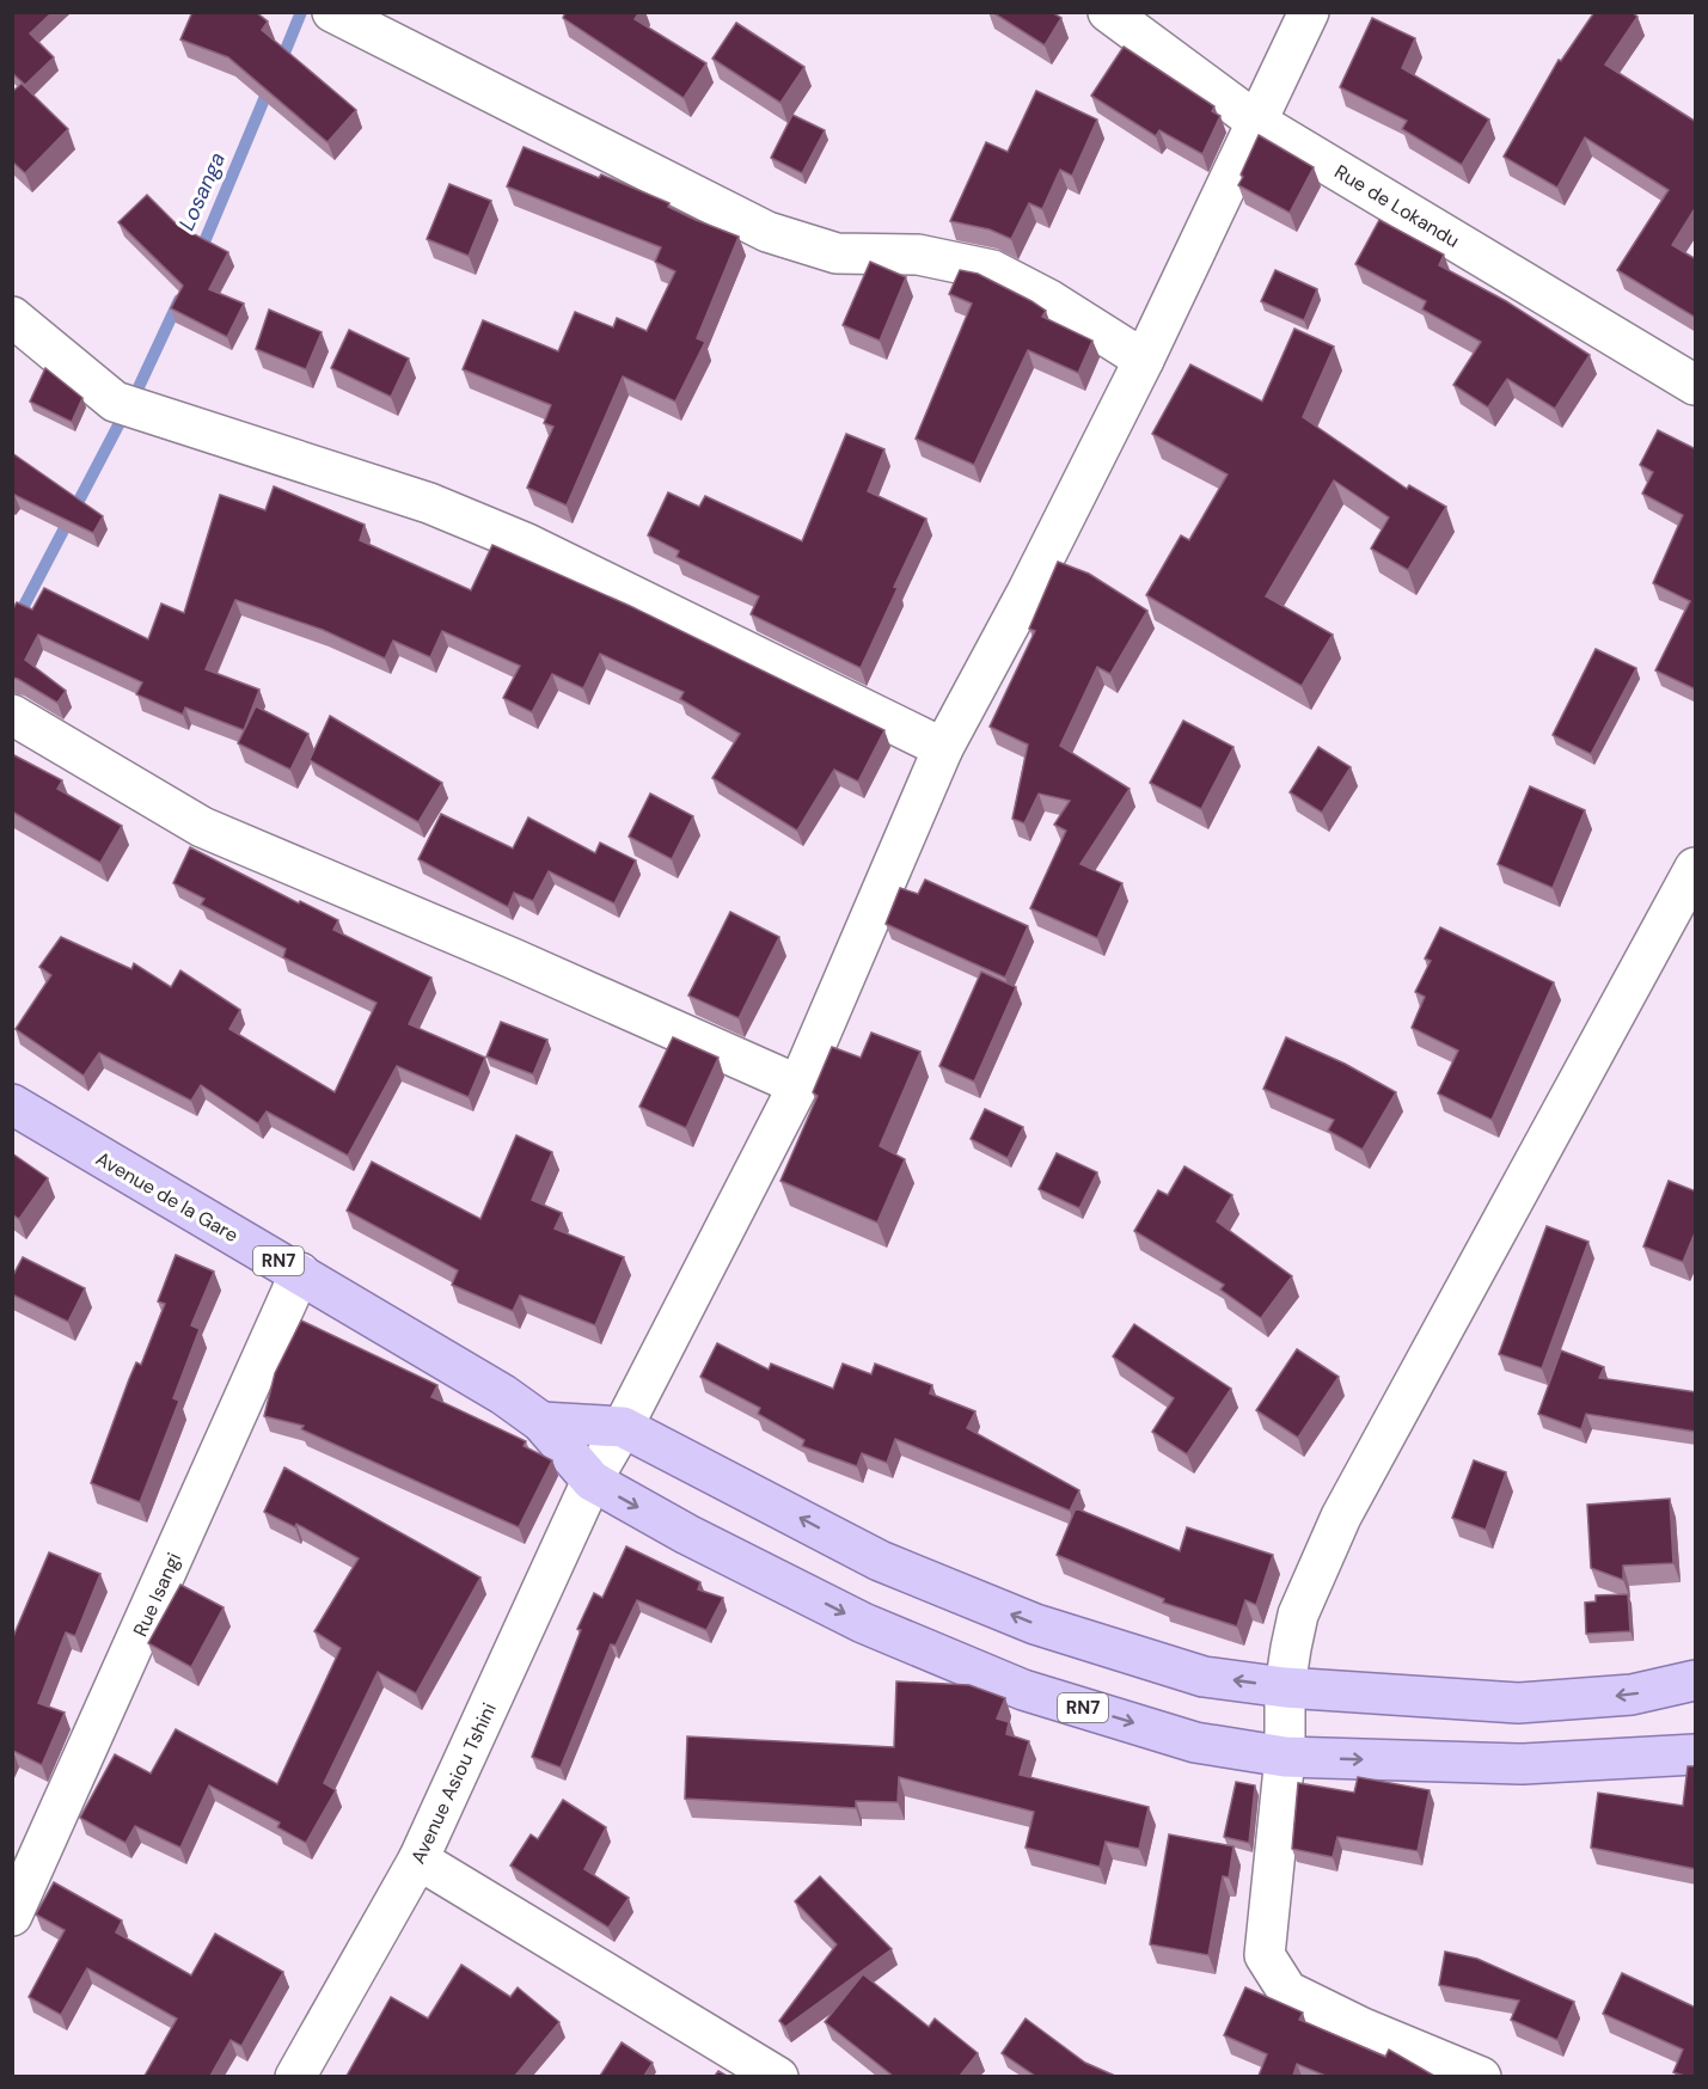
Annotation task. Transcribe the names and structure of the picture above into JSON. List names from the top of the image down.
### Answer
{
  "streets": {
    "main road": ["Avenue de la Gare", "RN7"],
    "street": ["Rue de Lokandu", "Rue Isangi", "Avenue Asiou Tshini"]
  },
  "crossings": [
    ["Rue de Lokandu", "Avenue Asiou Tshini"],
    ["Avenue de la Gare", "RN7"],
    ["Avenue de la Gare", "Rue Isangi"],
    ["RN7", "Avenue Asiou Tshini"]
  ],
  "water": ["Losanga"]
}
